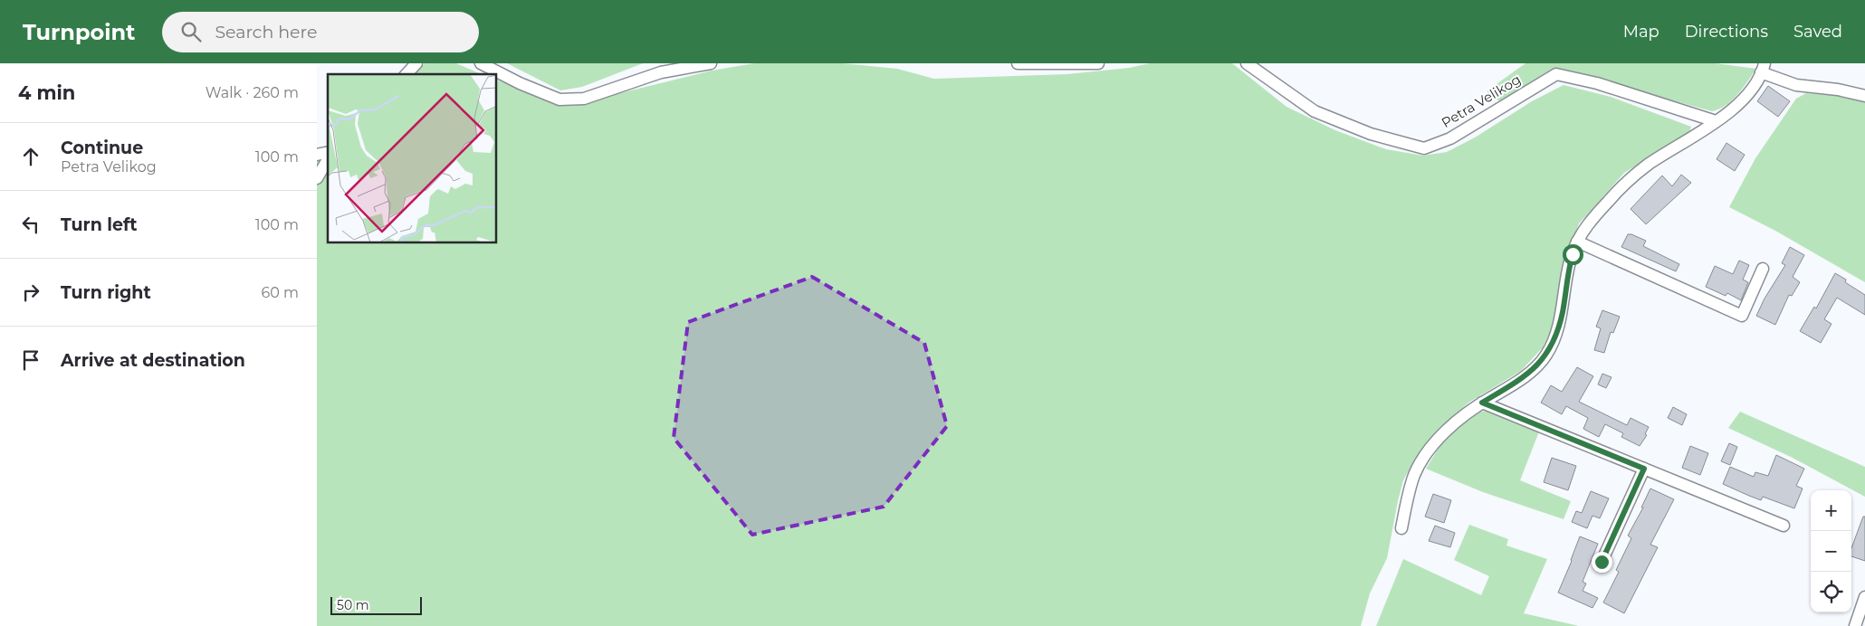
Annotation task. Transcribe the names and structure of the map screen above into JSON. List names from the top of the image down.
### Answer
{
  "streets": {
    "street": ["Petra Velikog"]
  },
  "scale_bar": "50 m",
  "page": {
    "header": "Turnpoint",
    "search": "Search here",
    "nav": ["Map", "Directions", "Saved"],
    "heading": ["4 min", "Walk · 260 m"],
    "list": [
      ["Continue", "Petra Velikog", "100 m"],
      ["Turn left", "100 m"],
      ["Turn right", "60 m"],
      "Arrive at destination"
    ],
    "map_buttons": ["+", "−"],
    "scale": "50 m"
  }
}
